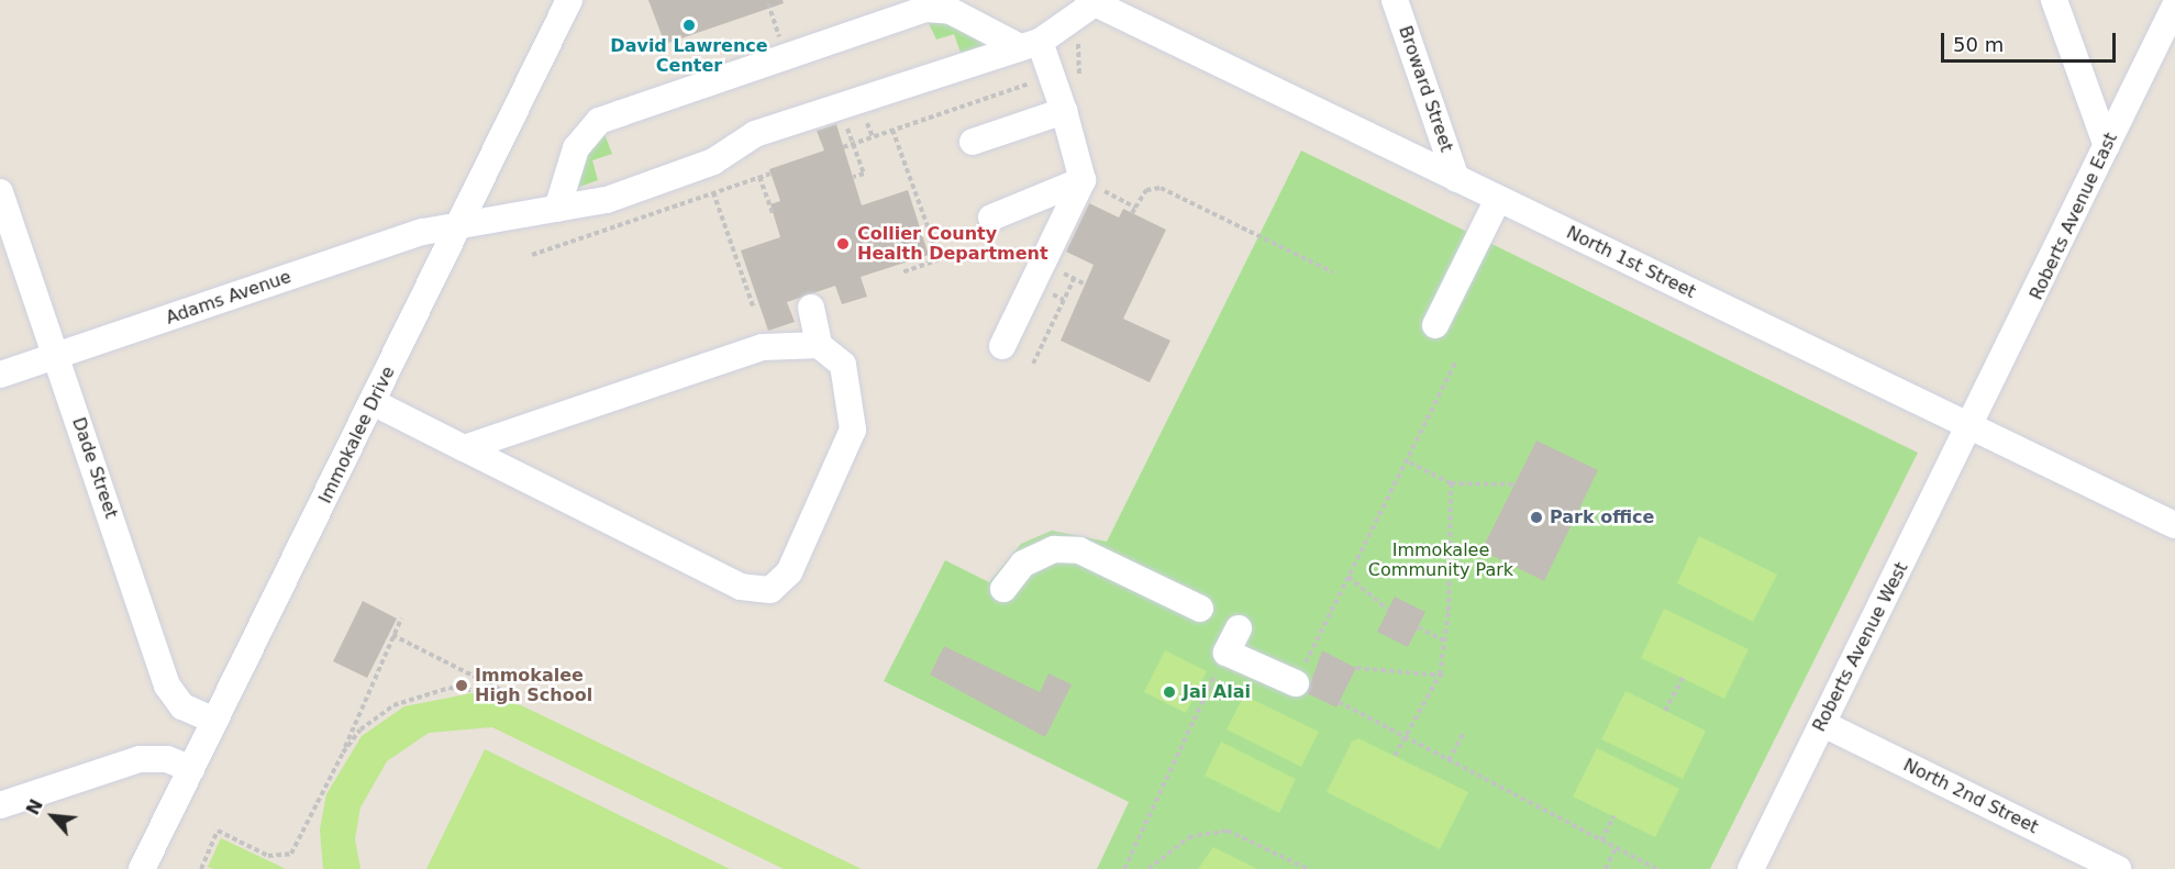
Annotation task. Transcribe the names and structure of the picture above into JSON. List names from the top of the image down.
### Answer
{
  "streets": {
    "street": [
      "Broward Street",
      "Roberts Avenue East",
      "North 1st Street",
      "Adams Avenue",
      "Immokalee Drive",
      "Dade Street",
      "Roberts Avenue West",
      "North 2nd Street"
    ]
  },
  "crossings": [
    ["Broward Street", "North 1st Street"],
    ["Roberts Avenue East", "North 1st Street"],
    ["Roberts Avenue East", "Roberts Avenue West"],
    ["North 1st Street", "Adams Avenue"],
    ["North 1st Street", "Roberts Avenue West"],
    ["Adams Avenue", "Immokalee Drive"],
    ["Adams Avenue", "Dade Street"],
    ["Immokalee Drive", "Dade Street"],
    ["Roberts Avenue West", "North 2nd Street"]
  ],
  "parks": ["Immokalee Community Park"],
  "places": [
    "David Lawrence Center",
    "Collier County Health Department",
    "Park office",
    "Immokalee High School",
    "Jai Alai"
  ],
  "scale_bar": "50 m",
  "north": "top left"
}
